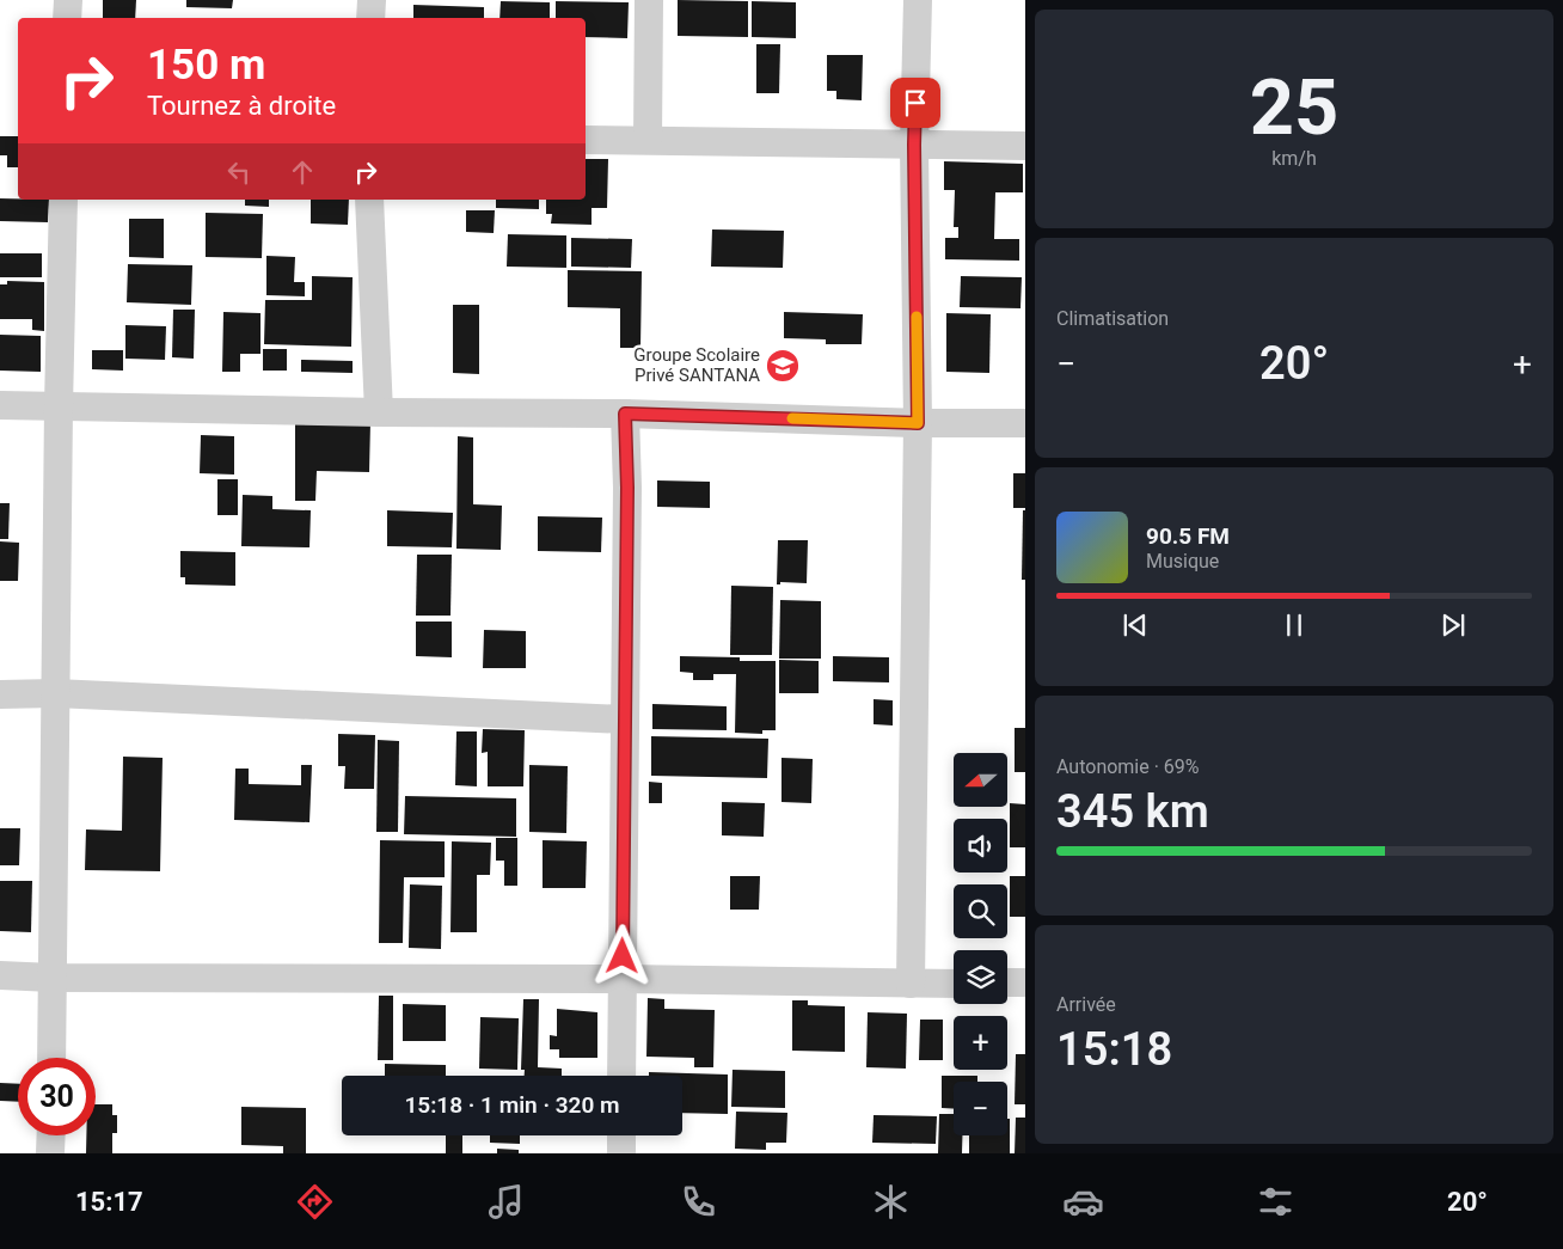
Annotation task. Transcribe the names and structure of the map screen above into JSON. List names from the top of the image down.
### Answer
{
  "places": {
    "school or university": ["Groupe Scolaire Privé SANTANA"]
  },
  "north": "left",
  "page": {
    "tile": [
      ["25", "km/h"],
      "Climatisation",
      ["Autonomie · 69%", "345 km"],
      ["Arrivée", "15:18"]
    ],
    "turn": ["150 m", "Tournez à droite"],
    "heat": ["−", "20°", "+"],
    "song": ["90.5 FM", "Musique"],
    "map_buttons": ["+", "−"],
    "limit": "30",
    "trip": "15:18 · 1 min · 320 m",
    "tabs": ["15:17", "20°"]
  }
}
